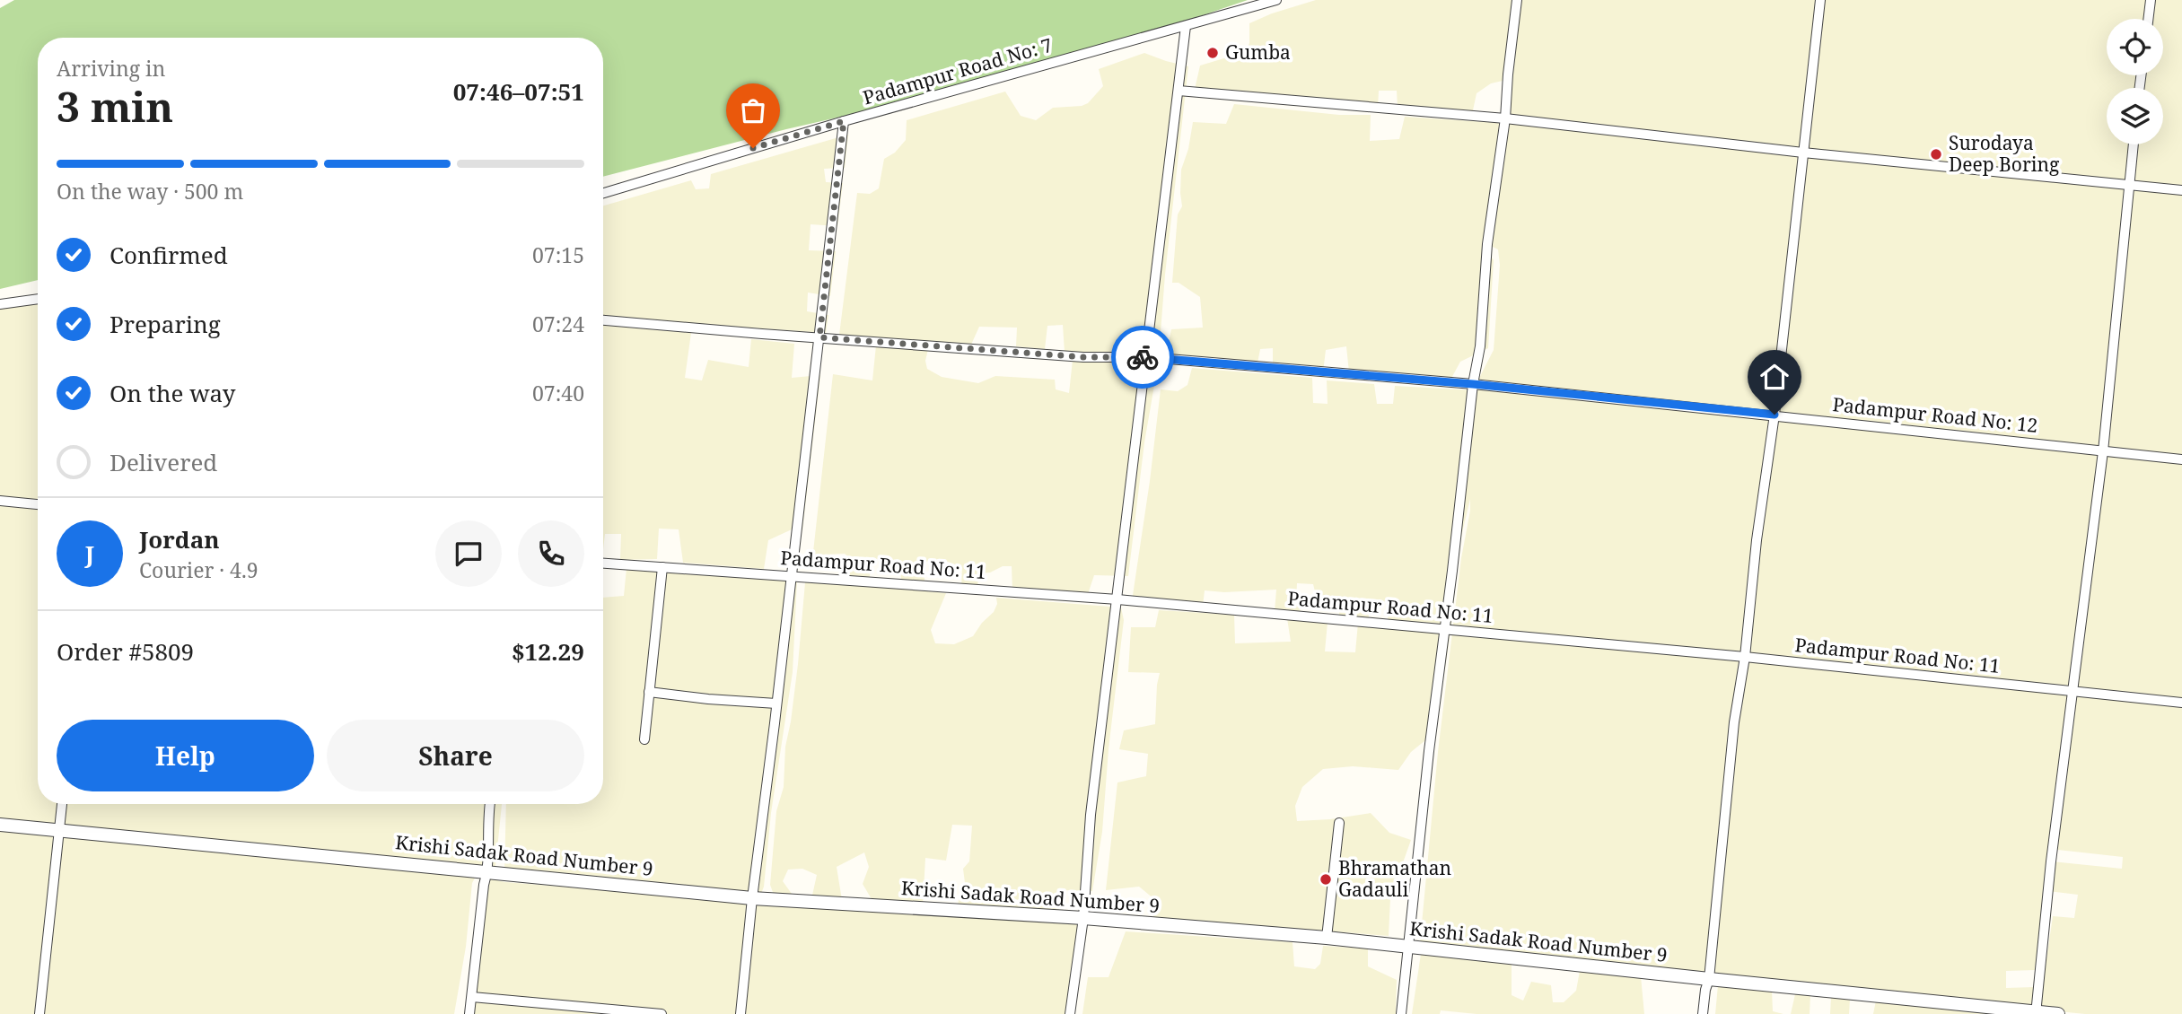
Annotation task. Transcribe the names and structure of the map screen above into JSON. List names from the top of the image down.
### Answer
{
  "streets": {
    "street": [
      "Padampur Road No: 7",
      "Padampur Road No: 12",
      "Padampur Road No: 11",
      "Krishi Sadak Road Number 9"
    ]
  },
  "places": ["Gumba", "Surodaya Deep Boring", "Bhramathan Gadauli"],
  "page": {
    "heading": ["3 min", "Arriving in", "07:46–07:51"],
    "panel": [
      "Jordan",
      "Courier · 4.9",
      "Order #5809",
      "$12.29"
    ],
    "bar": "On the way · 500 m",
    "list": [
      ["Confirmed", "07:15"],
      ["Preparing", "07:24"],
      ["On the way", "07:40"],
      "Delivered"
    ],
    "round": "J",
    "buttons": ["Help", "Share"]
  }
}
